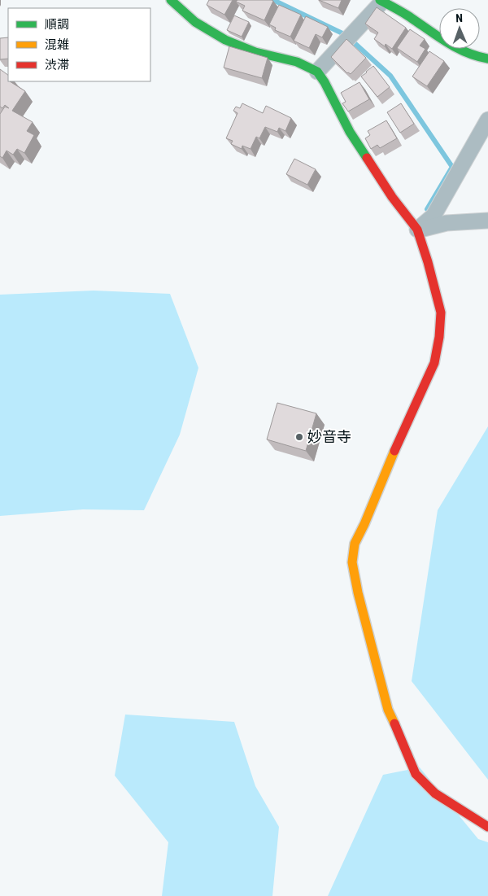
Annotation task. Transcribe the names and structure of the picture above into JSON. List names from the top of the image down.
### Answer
{
  "places": ["妙音寺"],
  "legend": ["順調", "混雑", "渋滞"],
  "north": "top"
}
